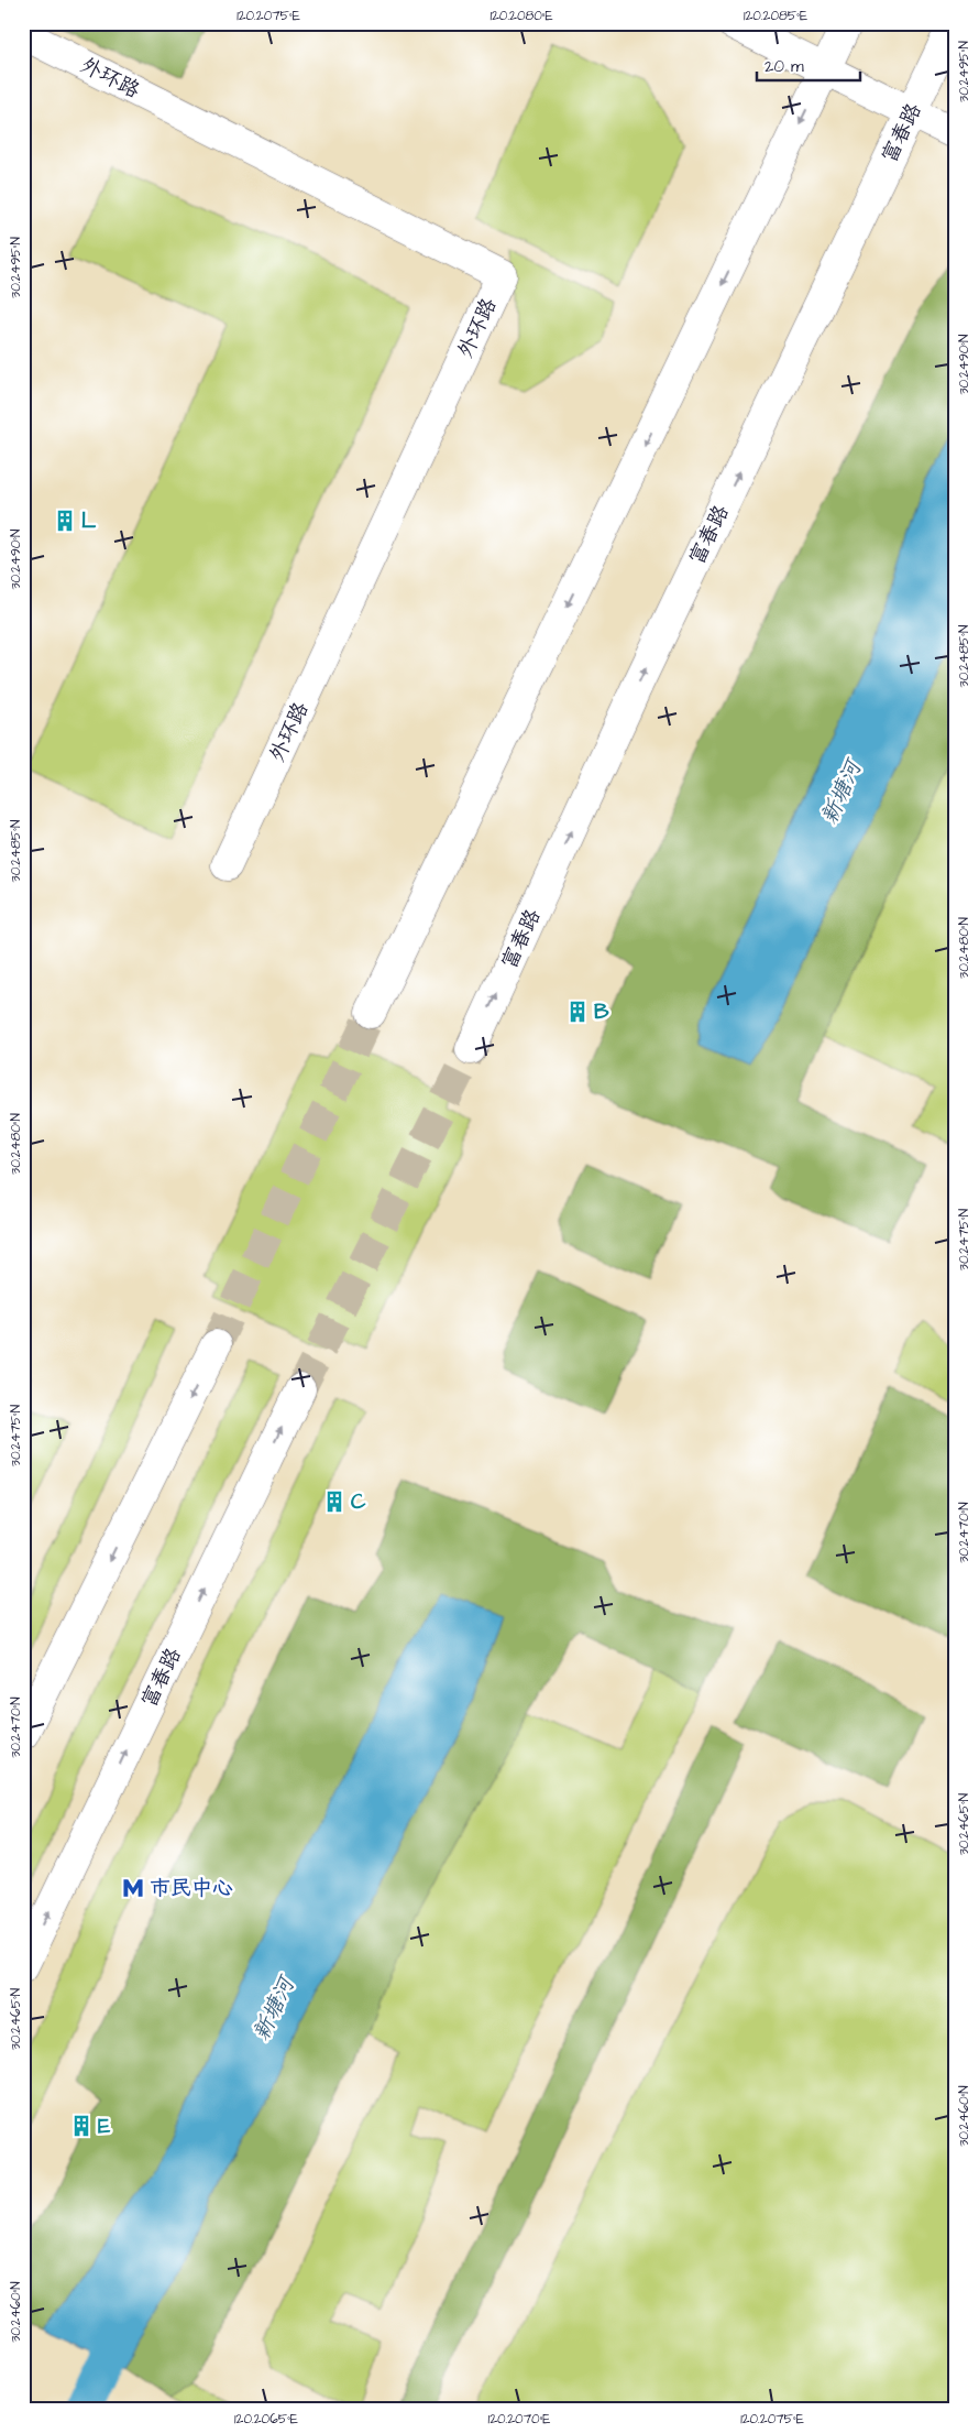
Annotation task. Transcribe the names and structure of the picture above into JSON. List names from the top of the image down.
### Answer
{
  "streets": {
    "main road": ["外环路", "富春路"]
  },
  "water": ["新塘河"],
  "places": {
    "building": [
      "L",
      "B",
      "C",
      "E"
    ],
    "metro station": ["市民中心"]
  },
  "scale_bar": "20 m",
  "coordinates": [
    "120.2075°E",
    "120.2080°E",
    "120.2085°E",
    "30.2495°N",
    "30.2490°N",
    "30.2485°N",
    "30.2480°N",
    "30.2475°N",
    "30.2470°N",
    "30.2465°N",
    "30.2460°N",
    "120.2065°E",
    "120.2070°E"
  ]
}
